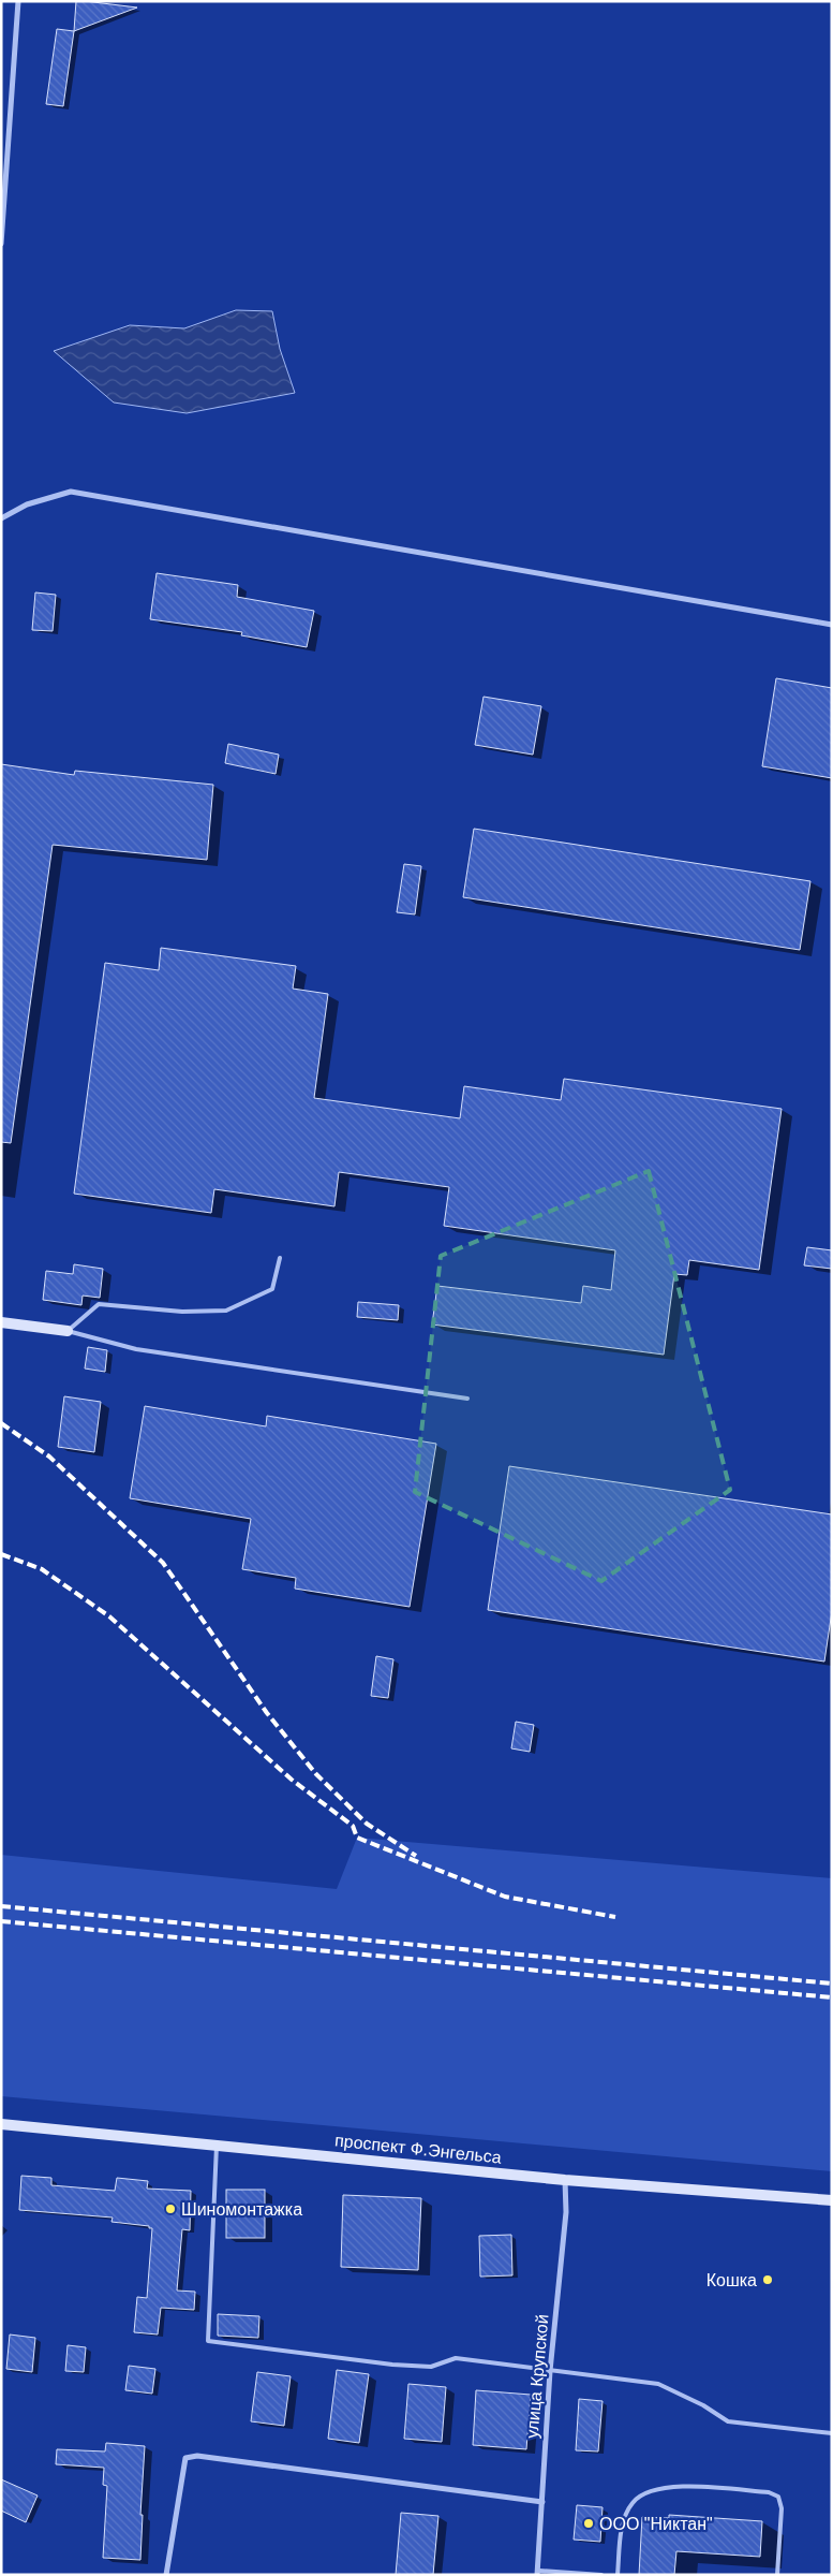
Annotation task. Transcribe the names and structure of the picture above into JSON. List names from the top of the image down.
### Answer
{
  "streets": {
    "street": ["проспект Ф.Энгельса", "улица Крупской"]
  },
  "crossings": [
    ["проспект Ф.Энгельса", "улица Крупской"]
  ],
  "places": ["Шиномонтажка", "Кошка", "ООО \"Никтан\""]
}
